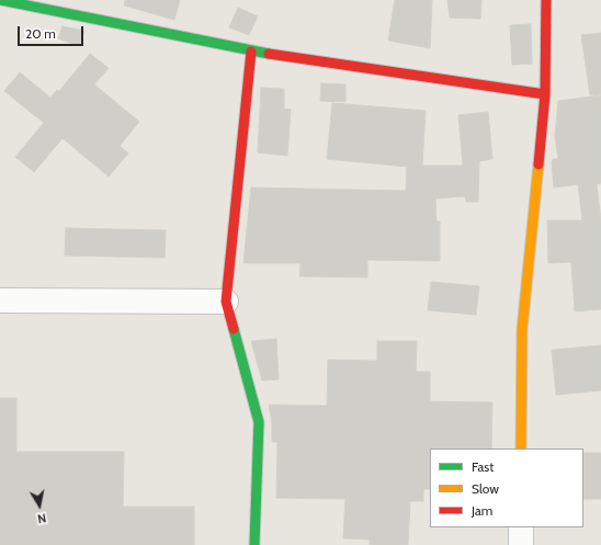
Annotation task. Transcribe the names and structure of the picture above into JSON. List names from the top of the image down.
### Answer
{
  "legend": ["Fast", "Slow", "Jam"],
  "scale_bar": "20 m",
  "north": "bottom"
}
